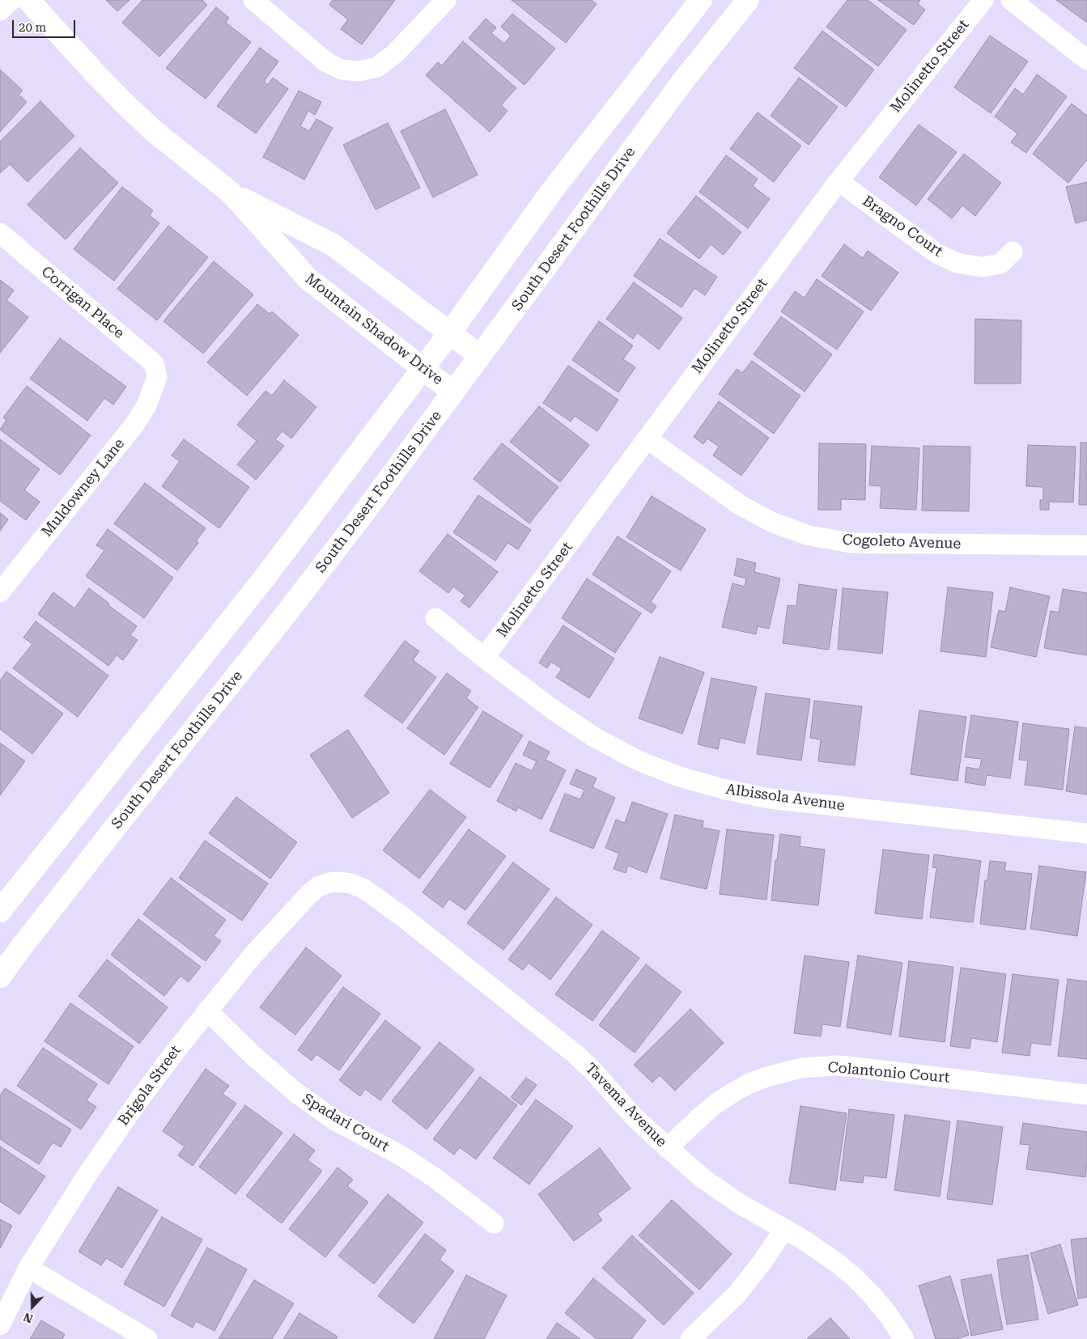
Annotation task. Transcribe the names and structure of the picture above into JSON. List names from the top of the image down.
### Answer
{
  "streets": {
    "main road": ["South Desert Foothills Drive", "Mountain Shadow Drive"],
    "street": [
      "Molinetto Street",
      "Bragno Court",
      "Corrigan Place",
      "Muldowney Lane",
      "Cogoleto Avenue",
      "Albissola Avenue",
      "Colantonio Court",
      "Brigola Street",
      "Tavema Avenue",
      "Spadari Court"
    ]
  },
  "crossings": [
    ["Molinetto Street", "Bragno Court"],
    ["Molinetto Street", "Cogoleto Avenue"],
    ["Molinetto Street", "Albissola Avenue"],
    ["South Desert Foothills Drive", "Mountain Shadow Drive"],
    ["Corrigan Place", "Muldowney Lane"],
    ["Colantonio Court", "Tavema Avenue"],
    ["Brigola Street", "Tavema Avenue"],
    ["Brigola Street", "Spadari Court"]
  ],
  "scale_bar": "20 m",
  "north": "bottom"
}
